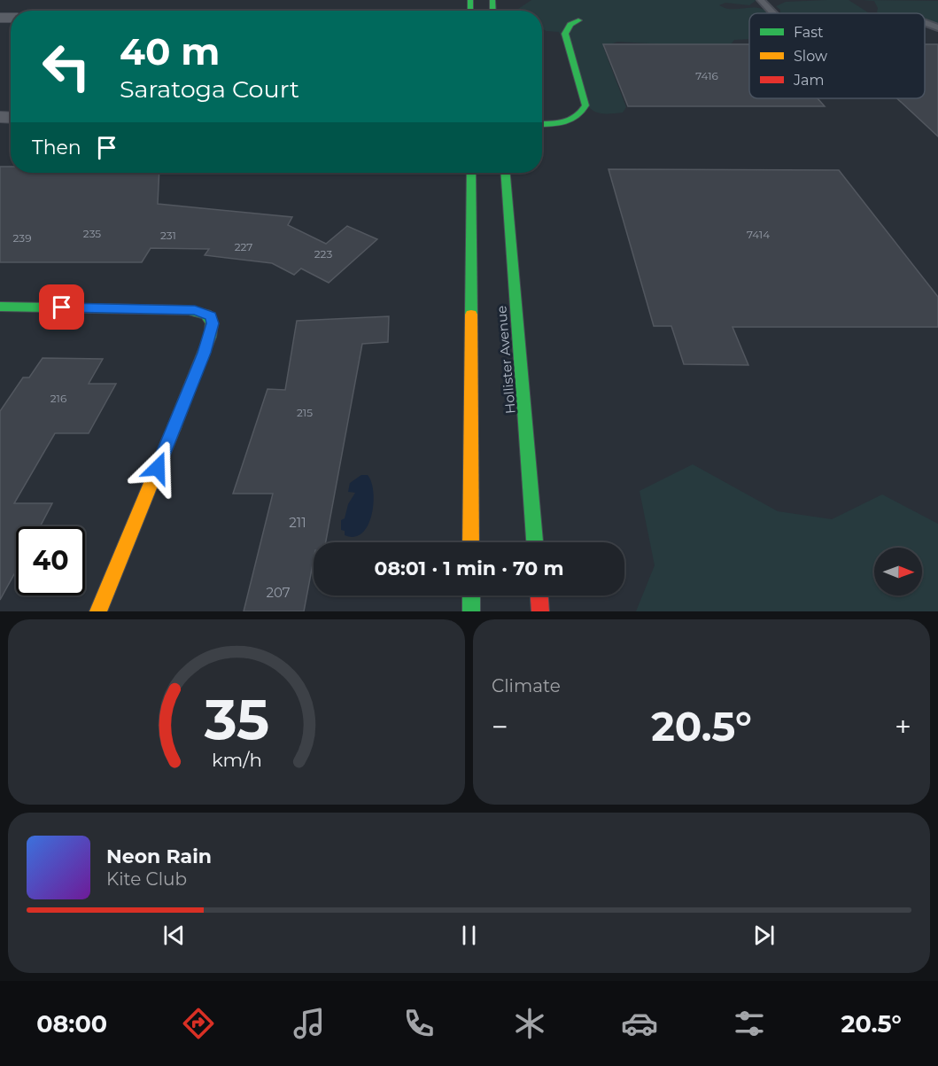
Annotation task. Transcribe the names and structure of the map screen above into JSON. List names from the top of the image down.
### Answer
{
  "streets": {
    "main road": ["Hollister Avenue"]
  },
  "house_numbers": [
    "7416",
    "235",
    "7414",
    "231",
    "239",
    "227",
    "223",
    "216",
    "215",
    "211",
    "207"
  ],
  "legend": ["Fast", "Slow", "Jam"],
  "north": "right",
  "page": {
    "turn": ["40 m", "Saratoga Court"],
    "then": "Then",
    "limit": "40",
    "trip": "08:01 · 1 min · 70 m",
    "tile": "Climate",
    "heat": ["−", "20.5°", "+"],
    "song": ["Neon Rain", "Kite Club"],
    "tabs": ["08:00", "20.5°"],
    "gauge": ["35", "km/h"]
  }
}
